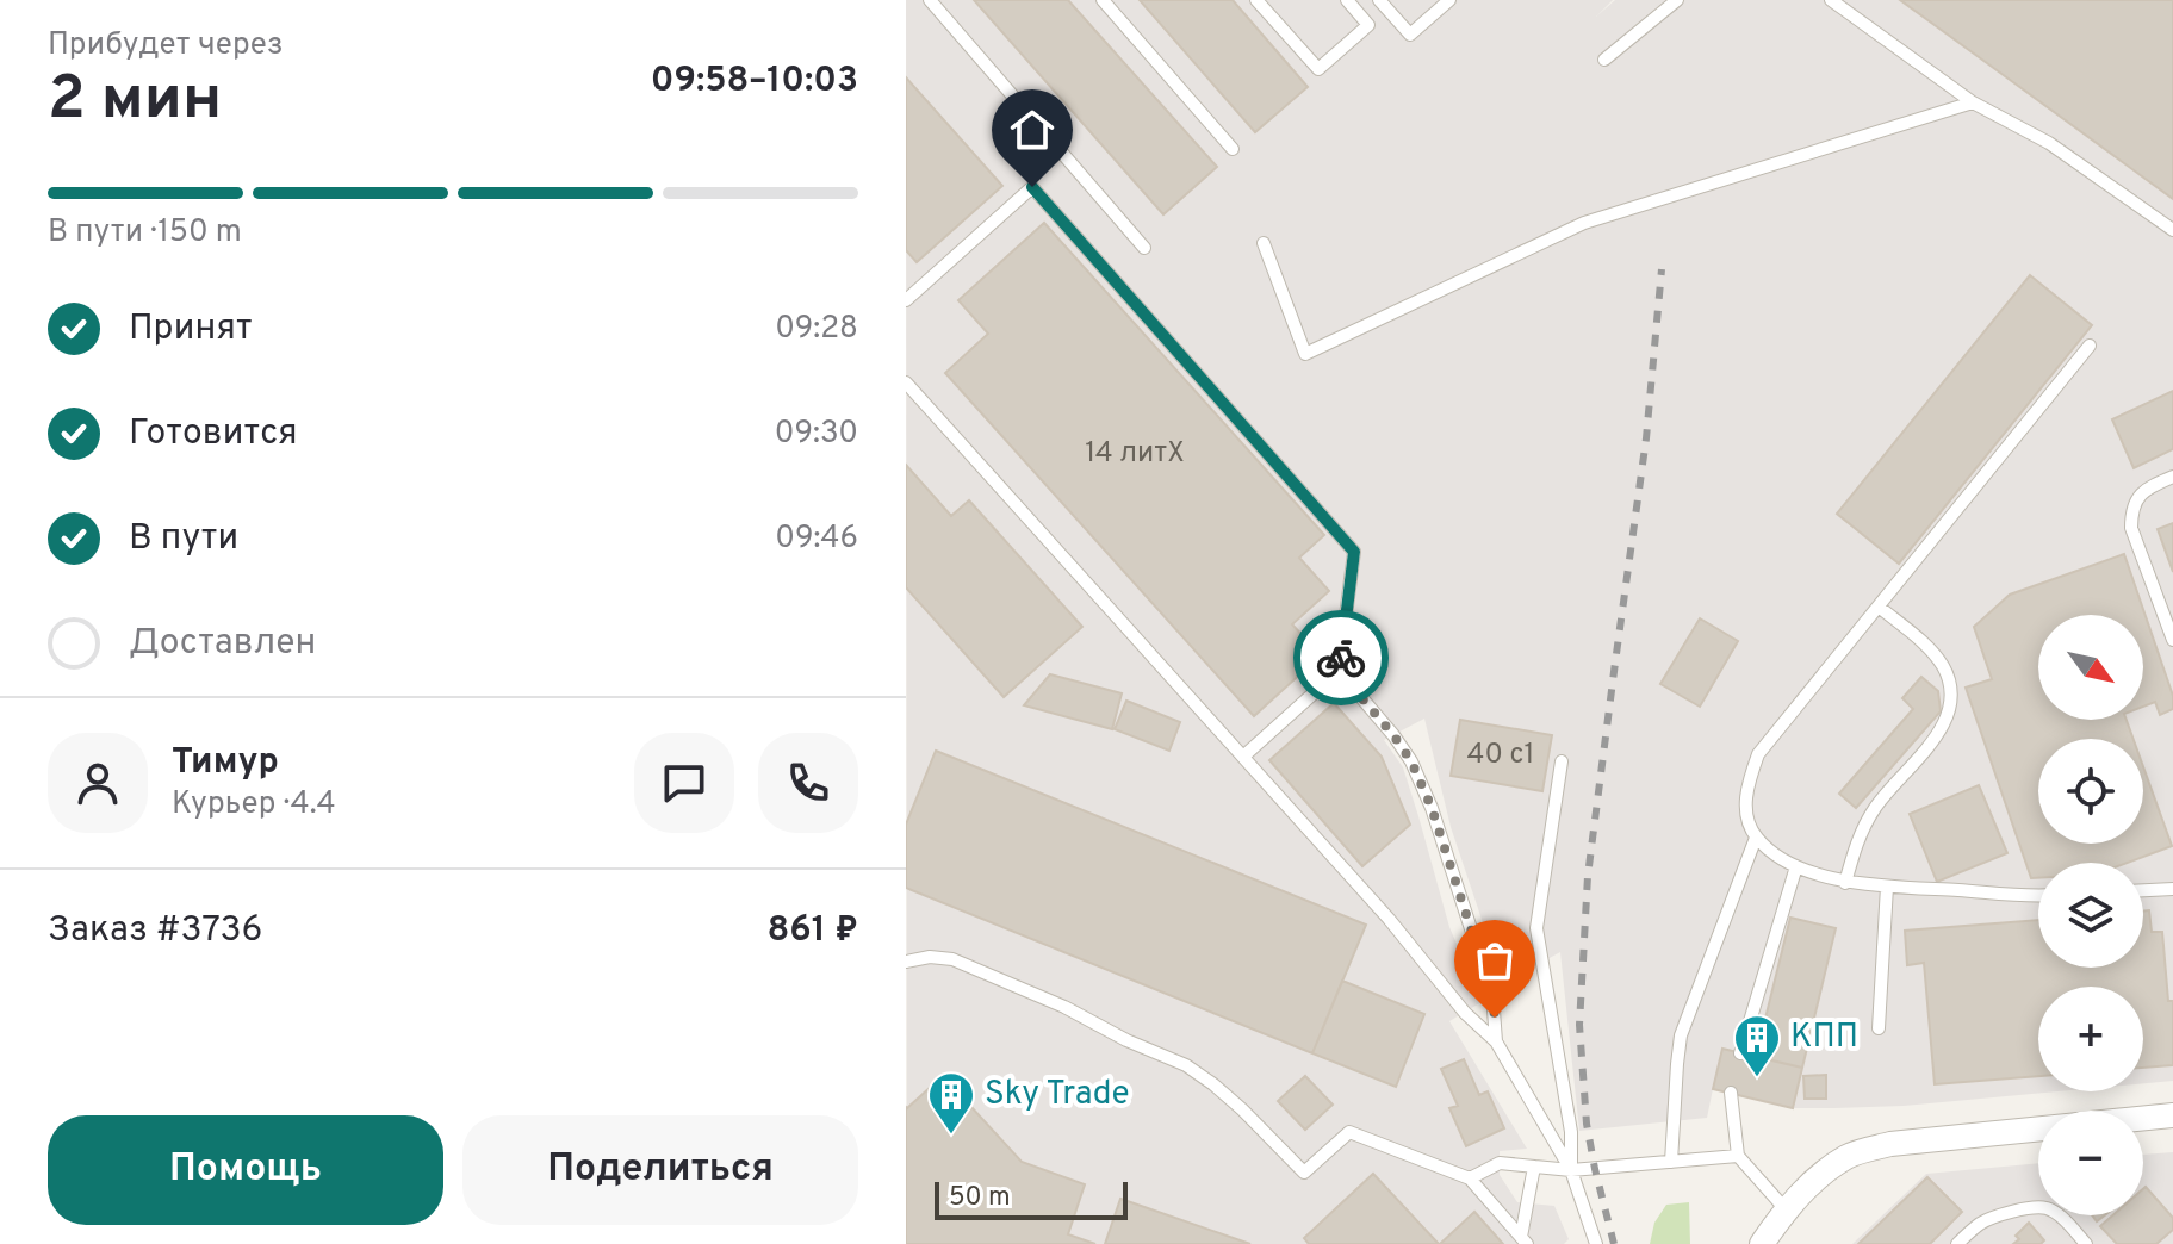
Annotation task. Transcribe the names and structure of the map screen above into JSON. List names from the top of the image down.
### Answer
{
  "places": {
    "building": ["КПП", "Sky Trade"]
  },
  "house_numbers": ["14 литХ", "40 с1"],
  "scale_bar": "50 m",
  "north": "bottom right",
  "page": {
    "heading": ["2 мин", "Прибудет через", "09:58–10:03"],
    "panel": [
      "Тимур",
      "Курьер · 4.4",
      "Заказ #3736",
      "861 ₽"
    ],
    "bar": "В пути · 150 m",
    "list": [
      ["Принят", "09:28"],
      ["Готовится", "09:30"],
      ["В пути", "09:46"],
      "Доставлен"
    ],
    "map_buttons": ["+", "−"],
    "buttons": ["Помощь", "Поделиться"],
    "scale": "50 m"
  }
}
